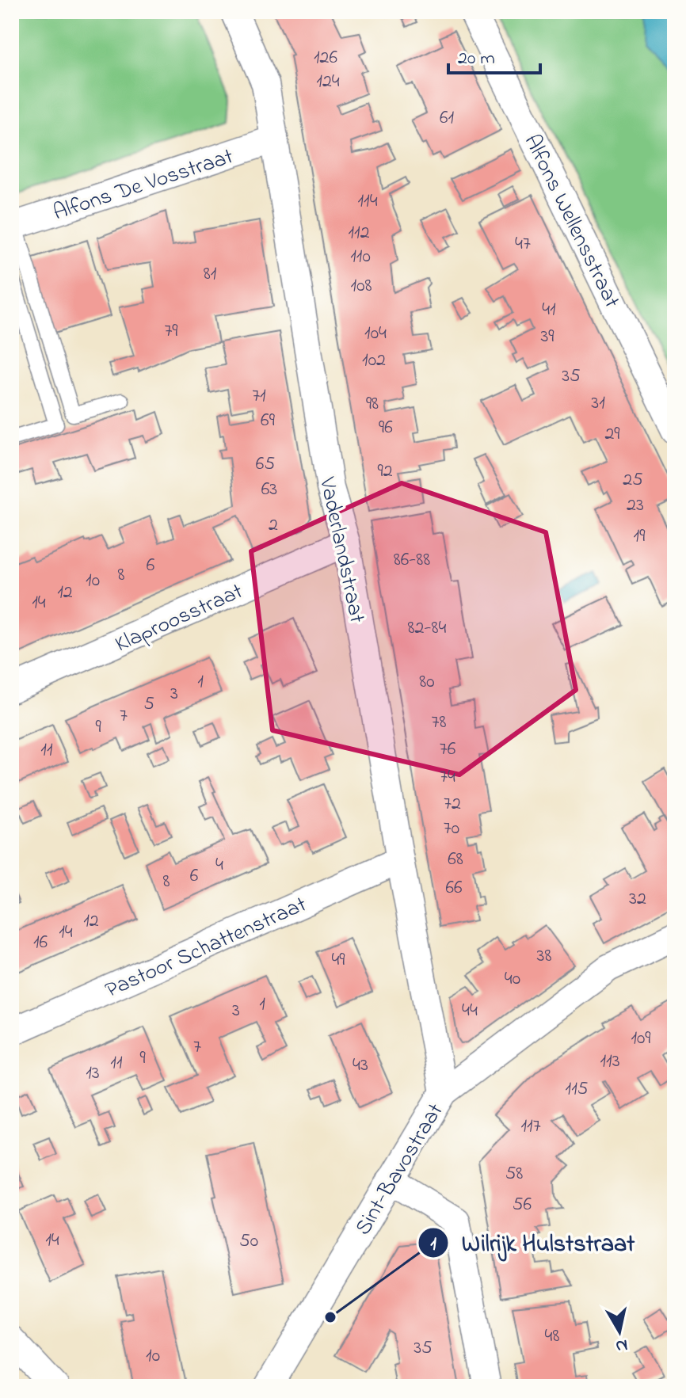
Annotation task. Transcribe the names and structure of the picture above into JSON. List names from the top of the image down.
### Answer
{
  "streets": {
    "street": [
      "Alfons De Vosstraat",
      "Alfons Wellensstraat",
      "Vaderlandstraat",
      "Klaproosstraat",
      "Pastoor Schattenstraat",
      "Sint-Bavostraat"
    ]
  },
  "crossings": [
    ["Alfons De Vosstraat", "Vaderlandstraat"],
    ["Vaderlandstraat", "Klaproosstraat"],
    ["Vaderlandstraat", "Pastoor Schattenstraat"],
    ["Vaderlandstraat", "Sint-Bavostraat"]
  ],
  "places": ["Wilrijk Hulststraat"],
  "house_numbers": [
    "126",
    "124",
    "61",
    "114",
    "112",
    "47",
    "110",
    "81",
    "108",
    "41",
    "79",
    "104",
    "39",
    "102",
    "35",
    "71",
    "31",
    "98",
    "69",
    "96",
    "29",
    "65",
    "92",
    "25",
    "63",
    "23",
    "2",
    "19",
    "86-88",
    "6",
    "8",
    "10",
    "12",
    "14",
    "82-84",
    "1",
    "80",
    "3",
    "5",
    "7",
    "78",
    "9",
    "76",
    "11",
    "74",
    "72",
    "70",
    "68",
    "4",
    "6",
    "8",
    "66",
    "32",
    "12",
    "14",
    "16",
    "38",
    "49",
    "40",
    "1",
    "3",
    "44",
    "109",
    "7",
    "9",
    "113",
    "11",
    "43",
    "13",
    "115",
    "117",
    "58",
    "56",
    "14",
    "50",
    "48",
    "35",
    "10"
  ],
  "scale_bar": "20 m",
  "north": "bottom"
}
